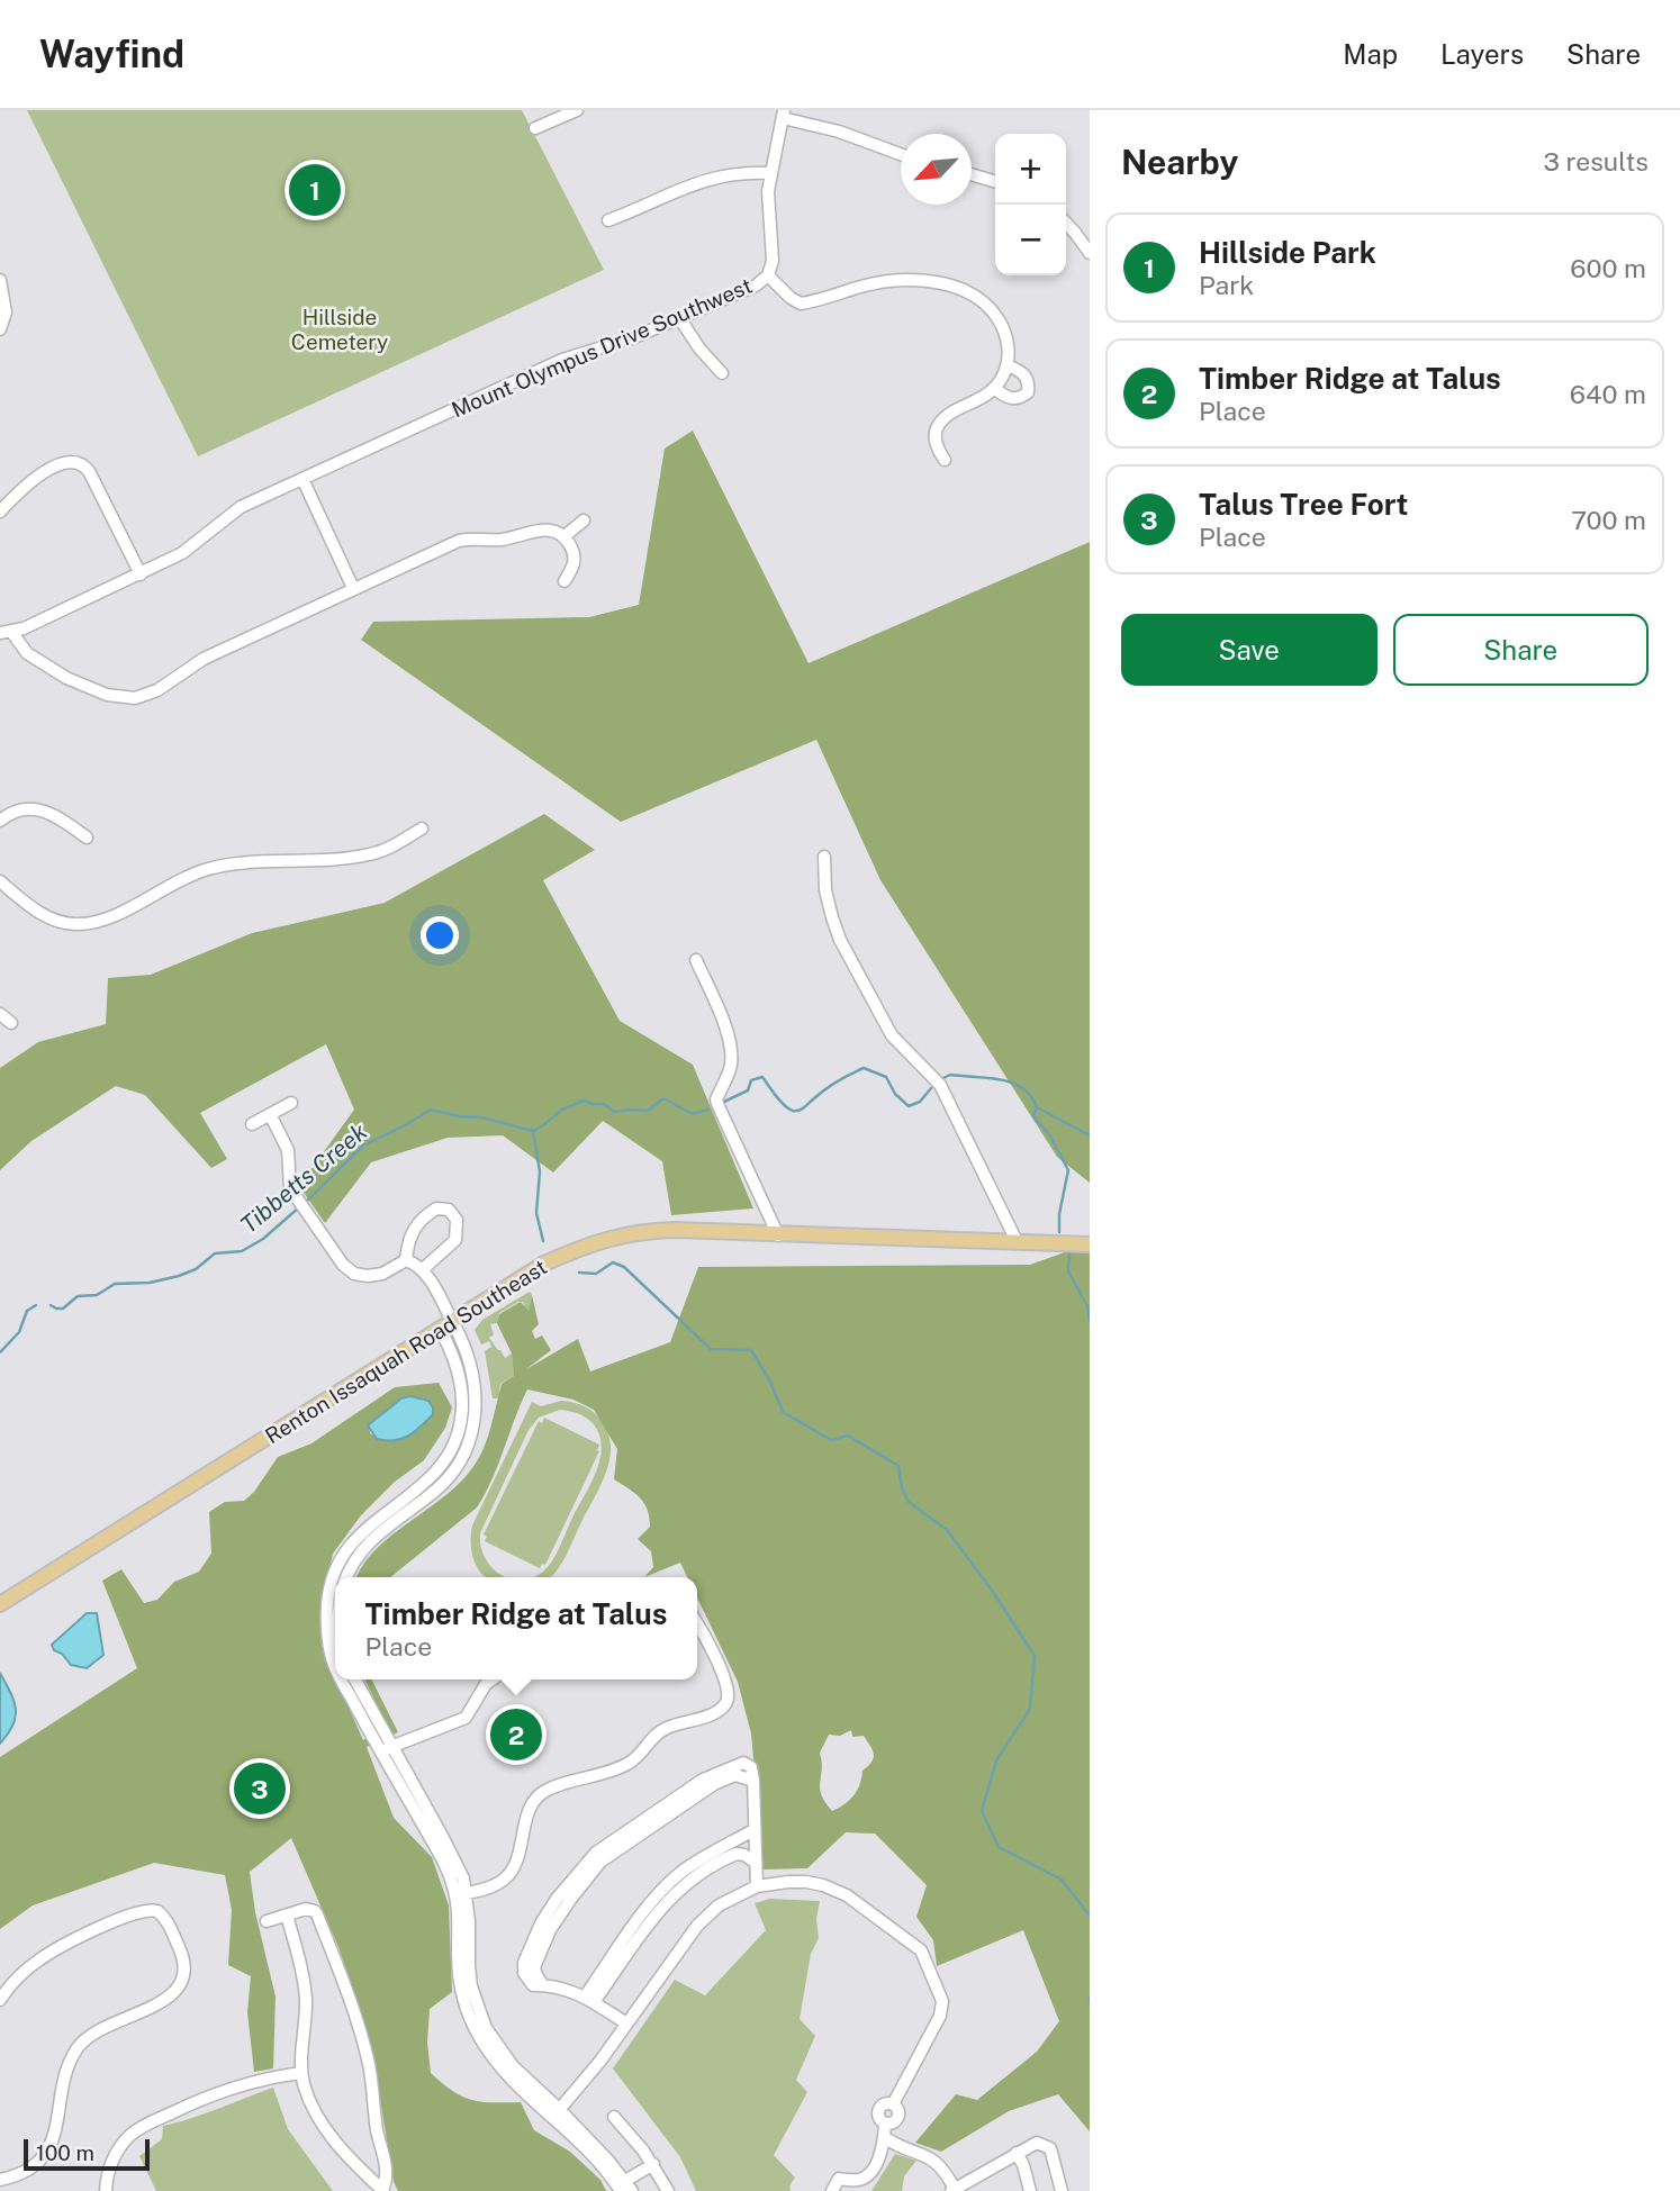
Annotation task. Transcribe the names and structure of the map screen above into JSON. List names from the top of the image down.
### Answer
{
  "streets": {
    "main road": ["Renton Issaquah Road Southeast"],
    "street": ["Mount Olympus Drive Southwest"]
  },
  "water": ["Tibbetts Creek"],
  "parks": ["Hillside Cemetery"],
  "scale_bar": "100 m",
  "north": "bottom left",
  "page": {
    "header": "Wayfind",
    "nav": ["Map", "Layers", "Share"],
    "heading": ["Nearby", "3 results"],
    "map_buttons": ["+", "−"],
    "pins": ["1", "2", "3"],
    "list": [
      {
        "mark": "1",
        "name": "Hillside Park",
        "note": "Park",
        "value": "600 m"
      },
      {
        "mark": "2",
        "name": "Timber Ridge at Talus",
        "note": "Place",
        "value": "640 m"
      },
      {
        "mark": "3",
        "name": "Talus Tree Fort",
        "note": "Place",
        "value": "700 m"
      }
    ],
    "buttons": ["Save", "Share"],
    "popup": ["Timber Ridge at Talus", "Place"],
    "scale": "100 m"
  }
}
